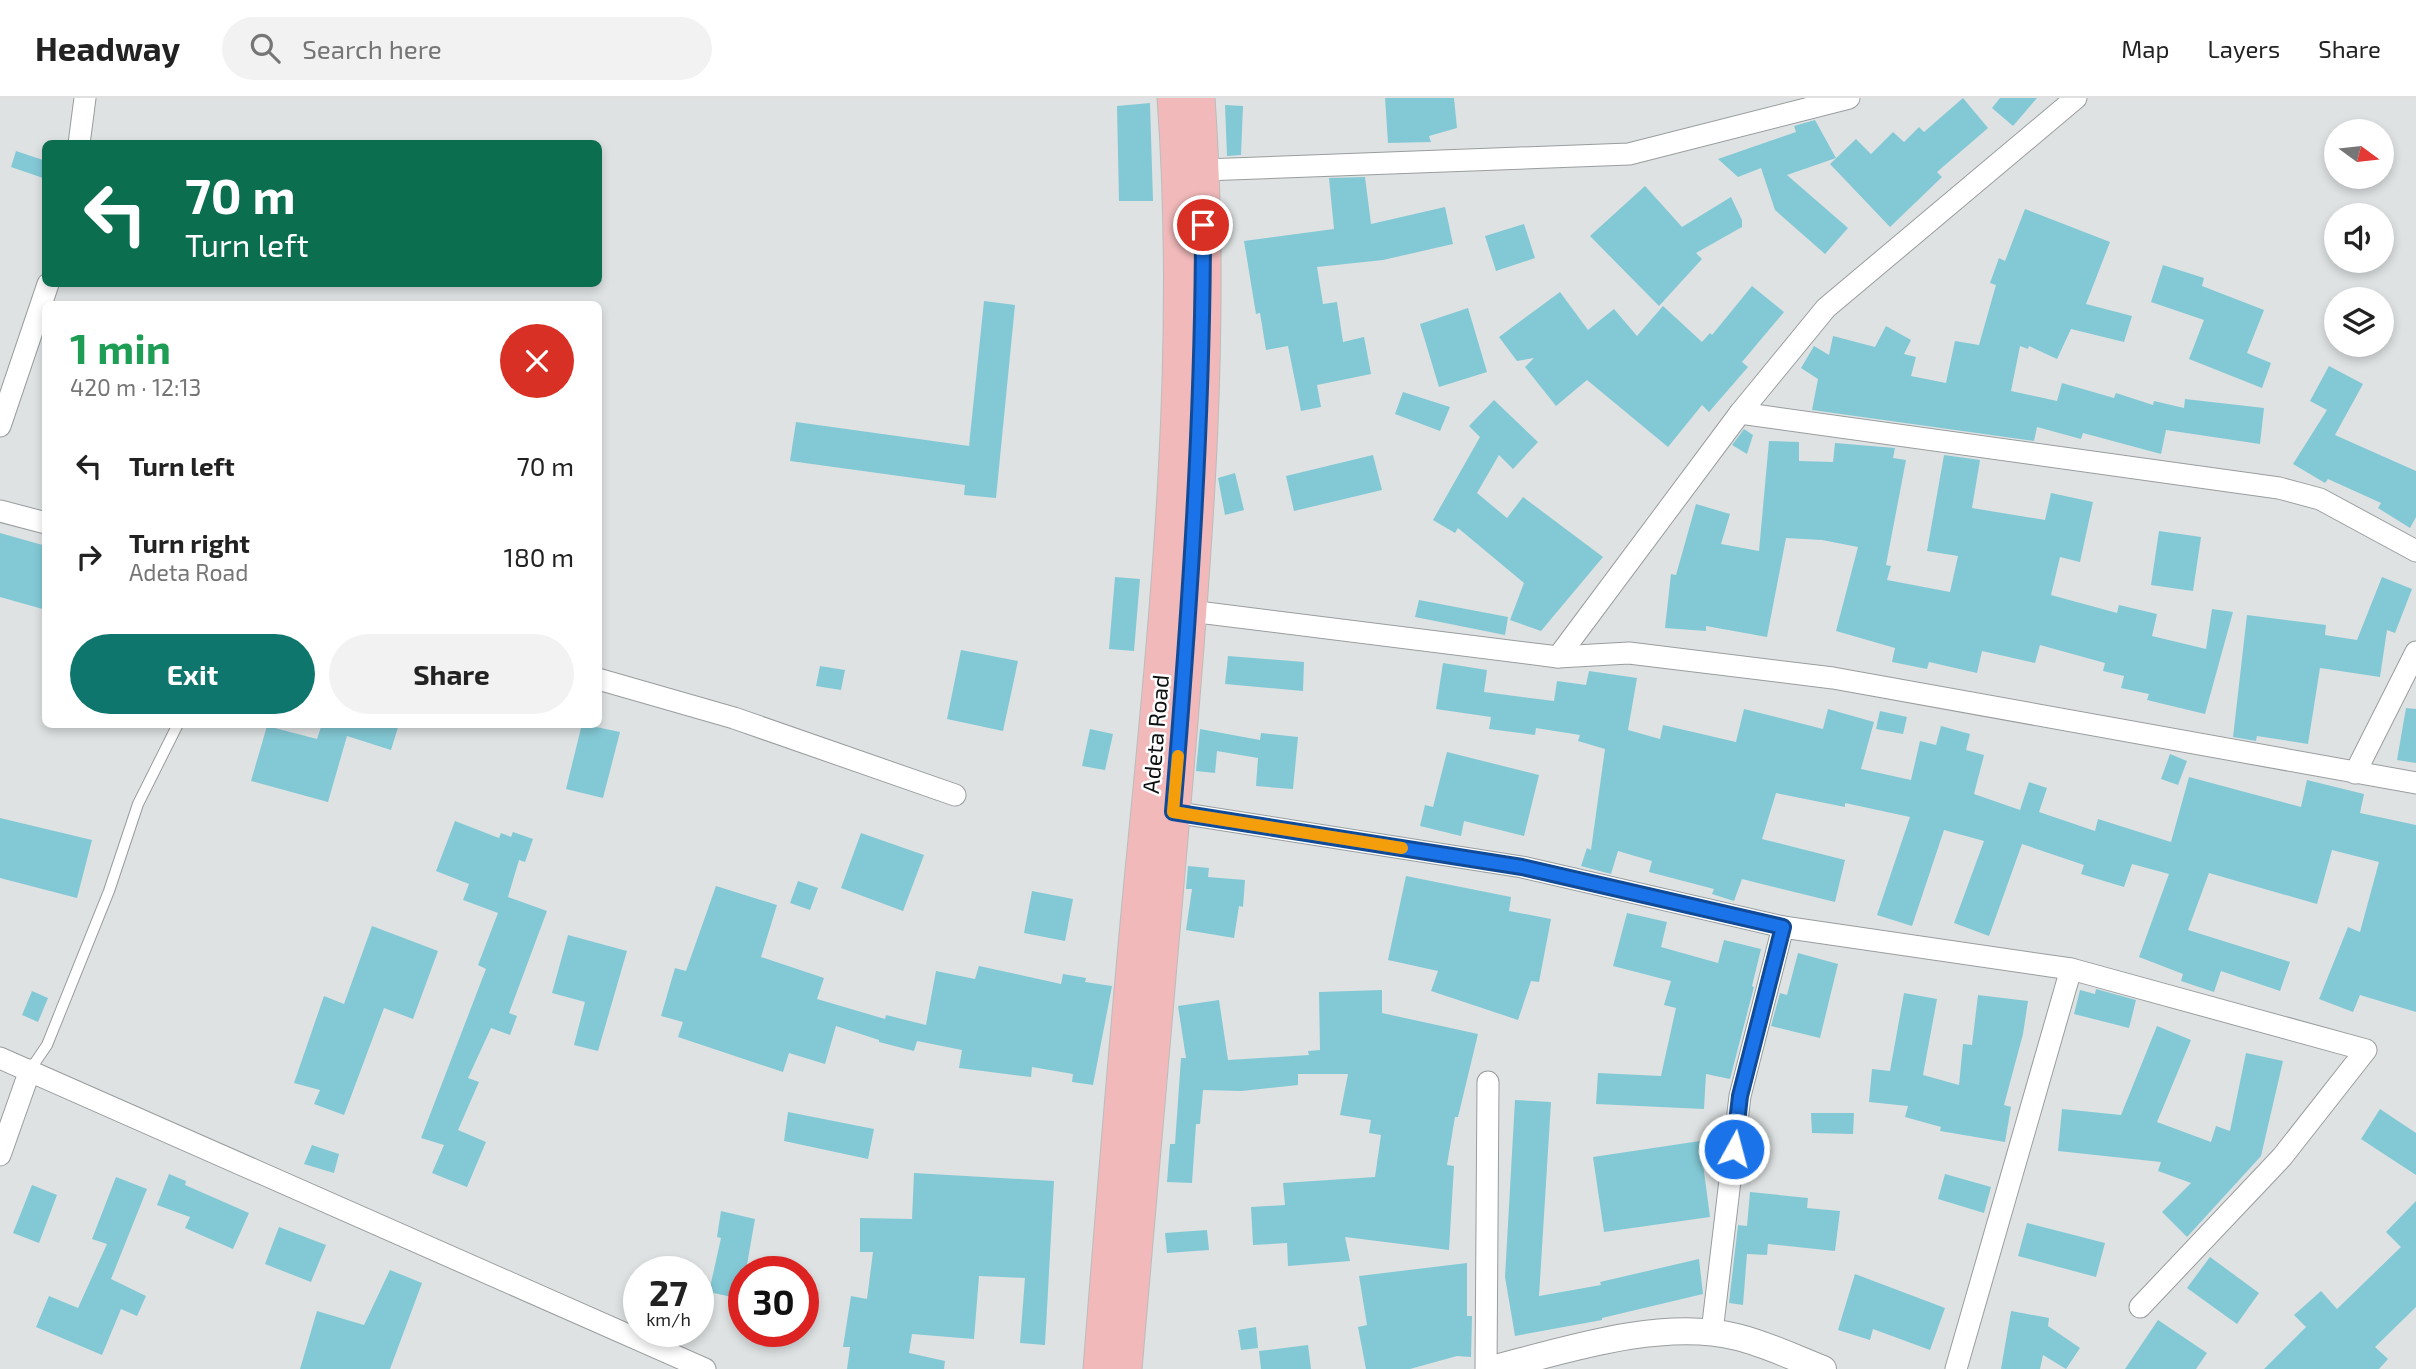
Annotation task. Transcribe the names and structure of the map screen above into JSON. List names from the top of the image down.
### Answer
{
  "streets": {
    "main road": ["Adeta Road"]
  },
  "north": "right",
  "page": {
    "header": "Headway",
    "search": "Search here",
    "nav": ["Map", "Layers", "Share"],
    "turn": ["70 m", "Turn left"],
    "heading": ["1 min", "420 m · 12:13"],
    "list": [
      {
        "name": "Turn left",
        "value": "70 m"
      },
      {
        "name": "Turn right",
        "note": "Adeta Road",
        "value": "180 m"
      }
    ],
    "buttons": ["Exit", "Share"],
    "speed": "27 km/h",
    "limit": "30"
  }
}
